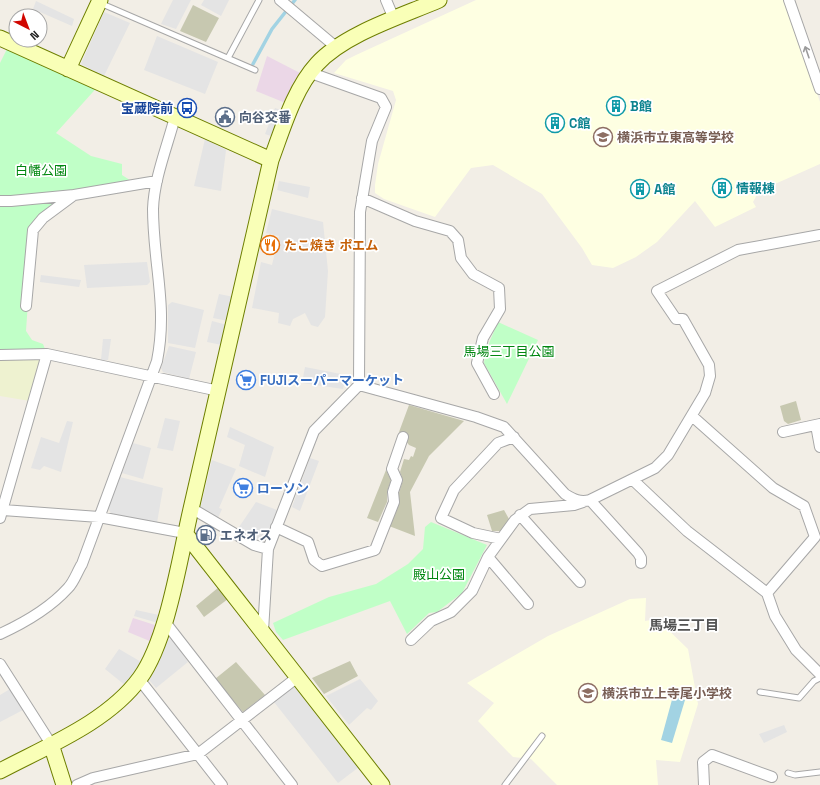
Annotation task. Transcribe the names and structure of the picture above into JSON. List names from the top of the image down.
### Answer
{
  "districts": ["馬場三丁目"],
  "parks": ["白幡公園", "馬場三丁目公園", "殿山公園"],
  "places": {
    "building": [
      "B館",
      "C館",
      "情報棟",
      "A館"
    ],
    "bus stop": ["宝蔵院前"],
    "public building": ["向谷交番"],
    "school or university": ["横浜市立東高等学校", "横浜市立上寺尾小学校"],
    "restaurant": ["たこ焼き ポエム"],
    "supermarket": ["FUJIスーパーマーケット", "ローソン"],
    "fuel station": ["エネオス"]
  },
  "north": "bottom right"
}
